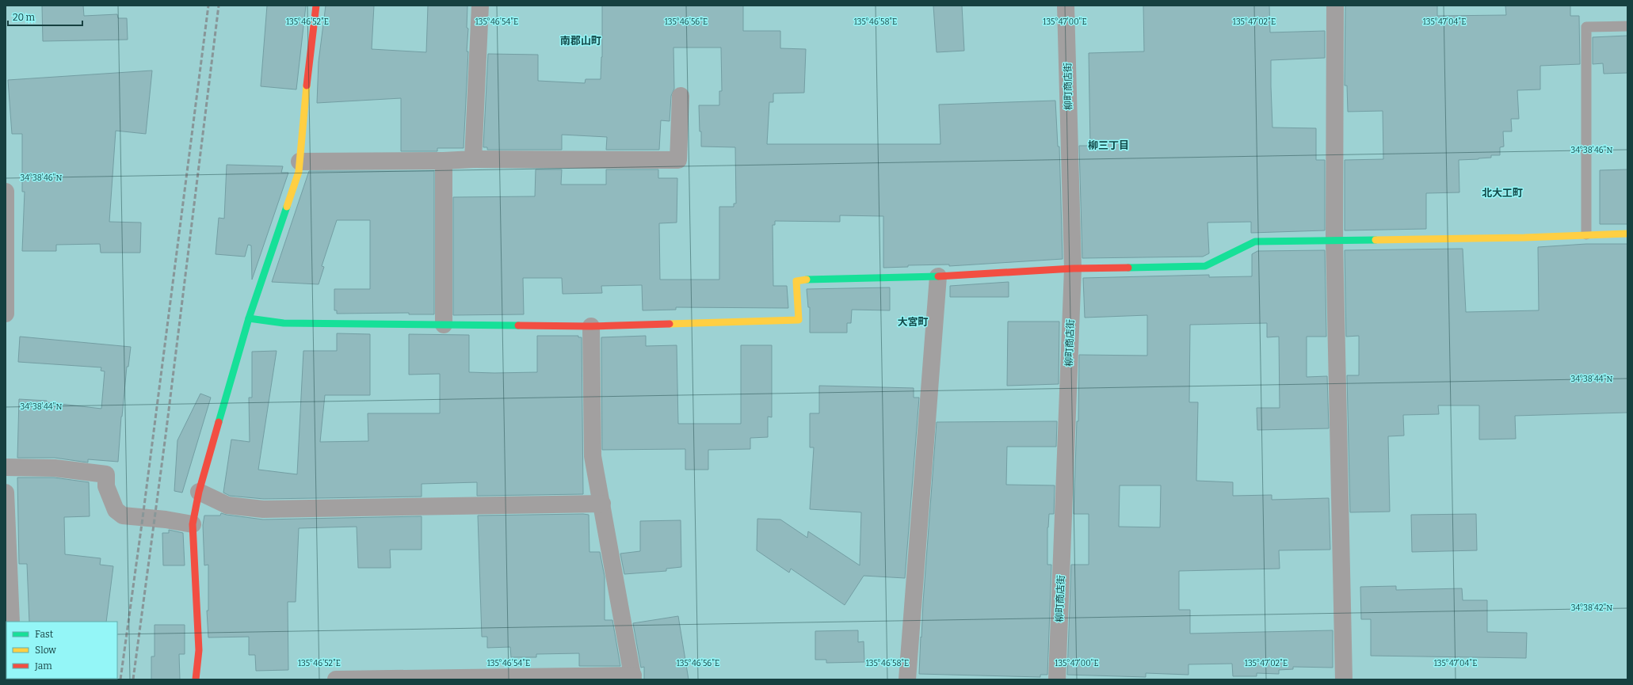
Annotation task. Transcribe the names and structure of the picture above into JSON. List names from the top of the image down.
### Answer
{
  "streets": {
    "street": ["柳町商店街"]
  },
  "districts": [
    "南郡山町",
    "柳三丁目",
    "北大工町",
    "大宮町"
  ],
  "legend": ["Fast", "Slow", "Jam"],
  "scale_bar": "20 m",
  "coordinates": [
    "135°46'52\"E",
    "135°46'54\"E",
    "135°46'56\"E",
    "135°46'58\"E",
    "135°47'00\"E",
    "135°47'02\"E",
    "135°47'04\"E",
    "34°38'46\"N",
    "34°38'44\"N",
    "34°38'42\"N"
  ]
}
